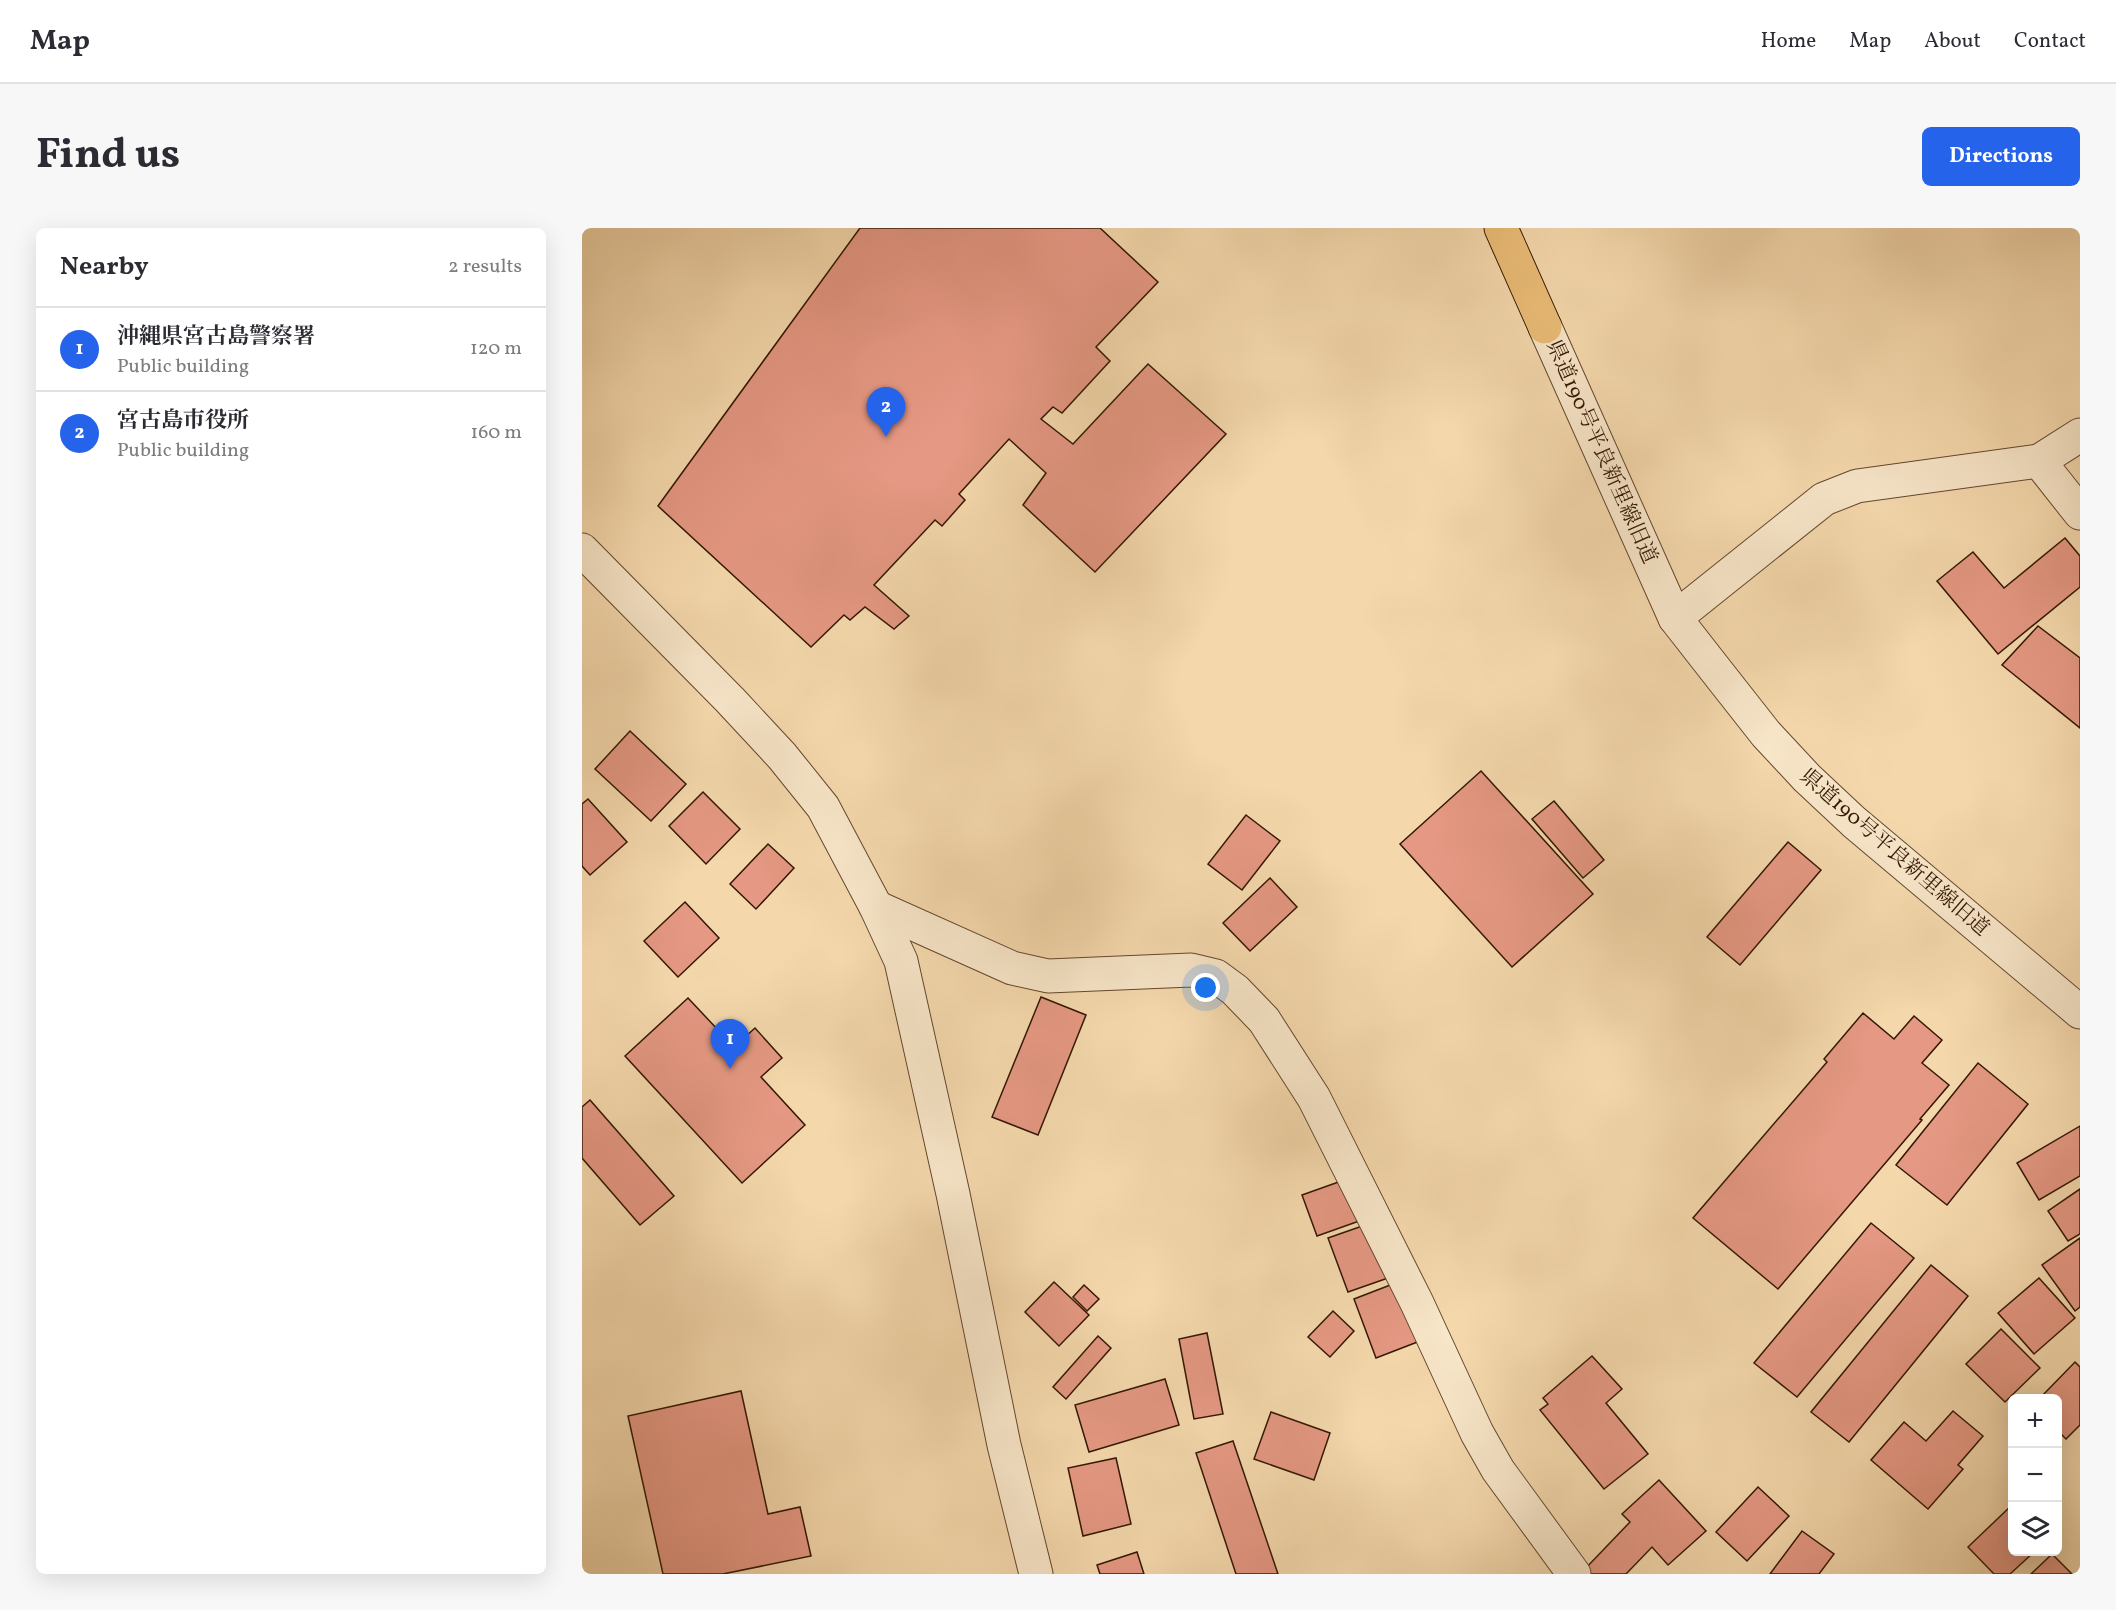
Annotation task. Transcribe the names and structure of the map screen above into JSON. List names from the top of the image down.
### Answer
{
  "streets": {
    "street": ["県道190号平良新里線旧道"]
  },
  "page": {
    "header": "Map",
    "nav": [
      "Home",
      "Map",
      "About",
      "Contact"
    ],
    "title": "Find us",
    "buttons": "Directions",
    "heading": ["Nearby", "2 results"],
    "list": [
      {
        "mark": "1",
        "name": "沖縄県宮古島警察署",
        "note": "Public building",
        "value": "120 m"
      },
      {
        "mark": "2",
        "name": "宮古島市役所",
        "note": "Public building",
        "value": "160 m"
      }
    ],
    "pins": ["2", "1"],
    "map_buttons": ["+", "−"]
  }
}
